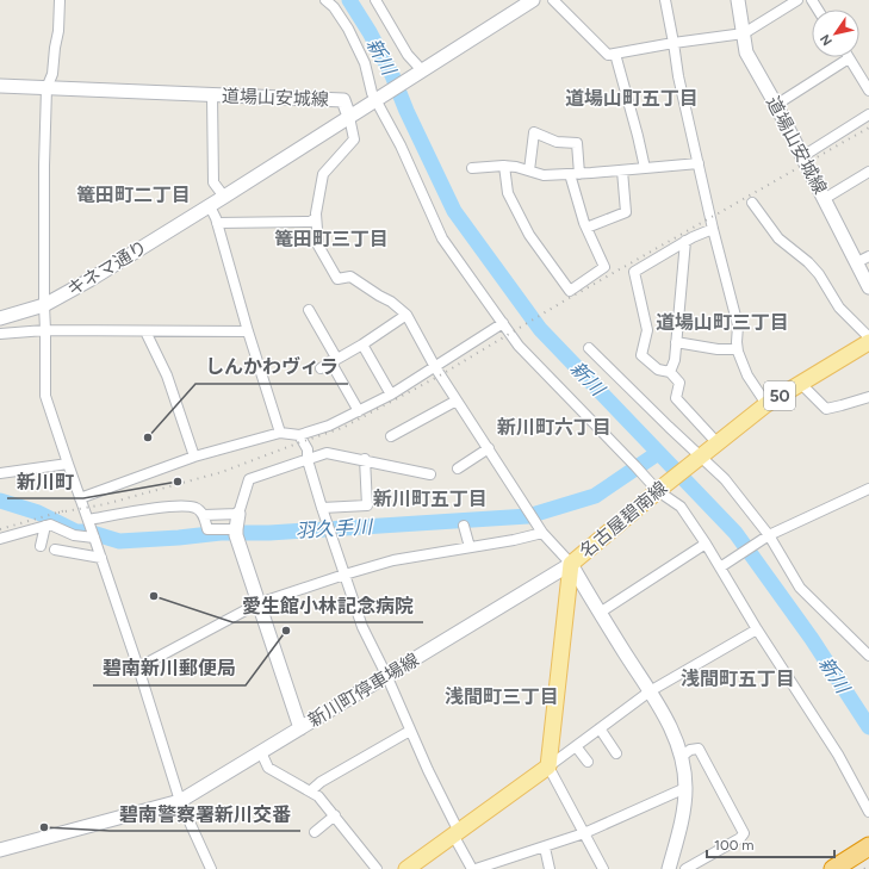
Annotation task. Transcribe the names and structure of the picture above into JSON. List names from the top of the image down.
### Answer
{
  "streets": {
    "main road": [
      "道場山安城線",
      "キネマ通り",
      "50",
      "名古屋碧南線",
      "新川町停車場線"
    ]
  },
  "crossings": [
    ["道場山安城線", "キネマ通り"],
    ["名古屋碧南線", "新川町停車場線"]
  ],
  "districts": [
    "道場山町五丁目",
    "篭田町二丁目",
    "篭田町三丁目",
    "道場山町三丁目",
    "新川町六丁目",
    "新川町五丁目",
    "浅間町五丁目",
    "浅間町三丁目"
  ],
  "water": ["新川", "羽久手川"],
  "places": [
    "しんかわヴィラ",
    "新川町",
    "愛生館小林記念病院",
    "碧南新川郵便局",
    "碧南警察署新川交番"
  ],
  "scale_bar": "100 m",
  "north": "bottom left"
}
